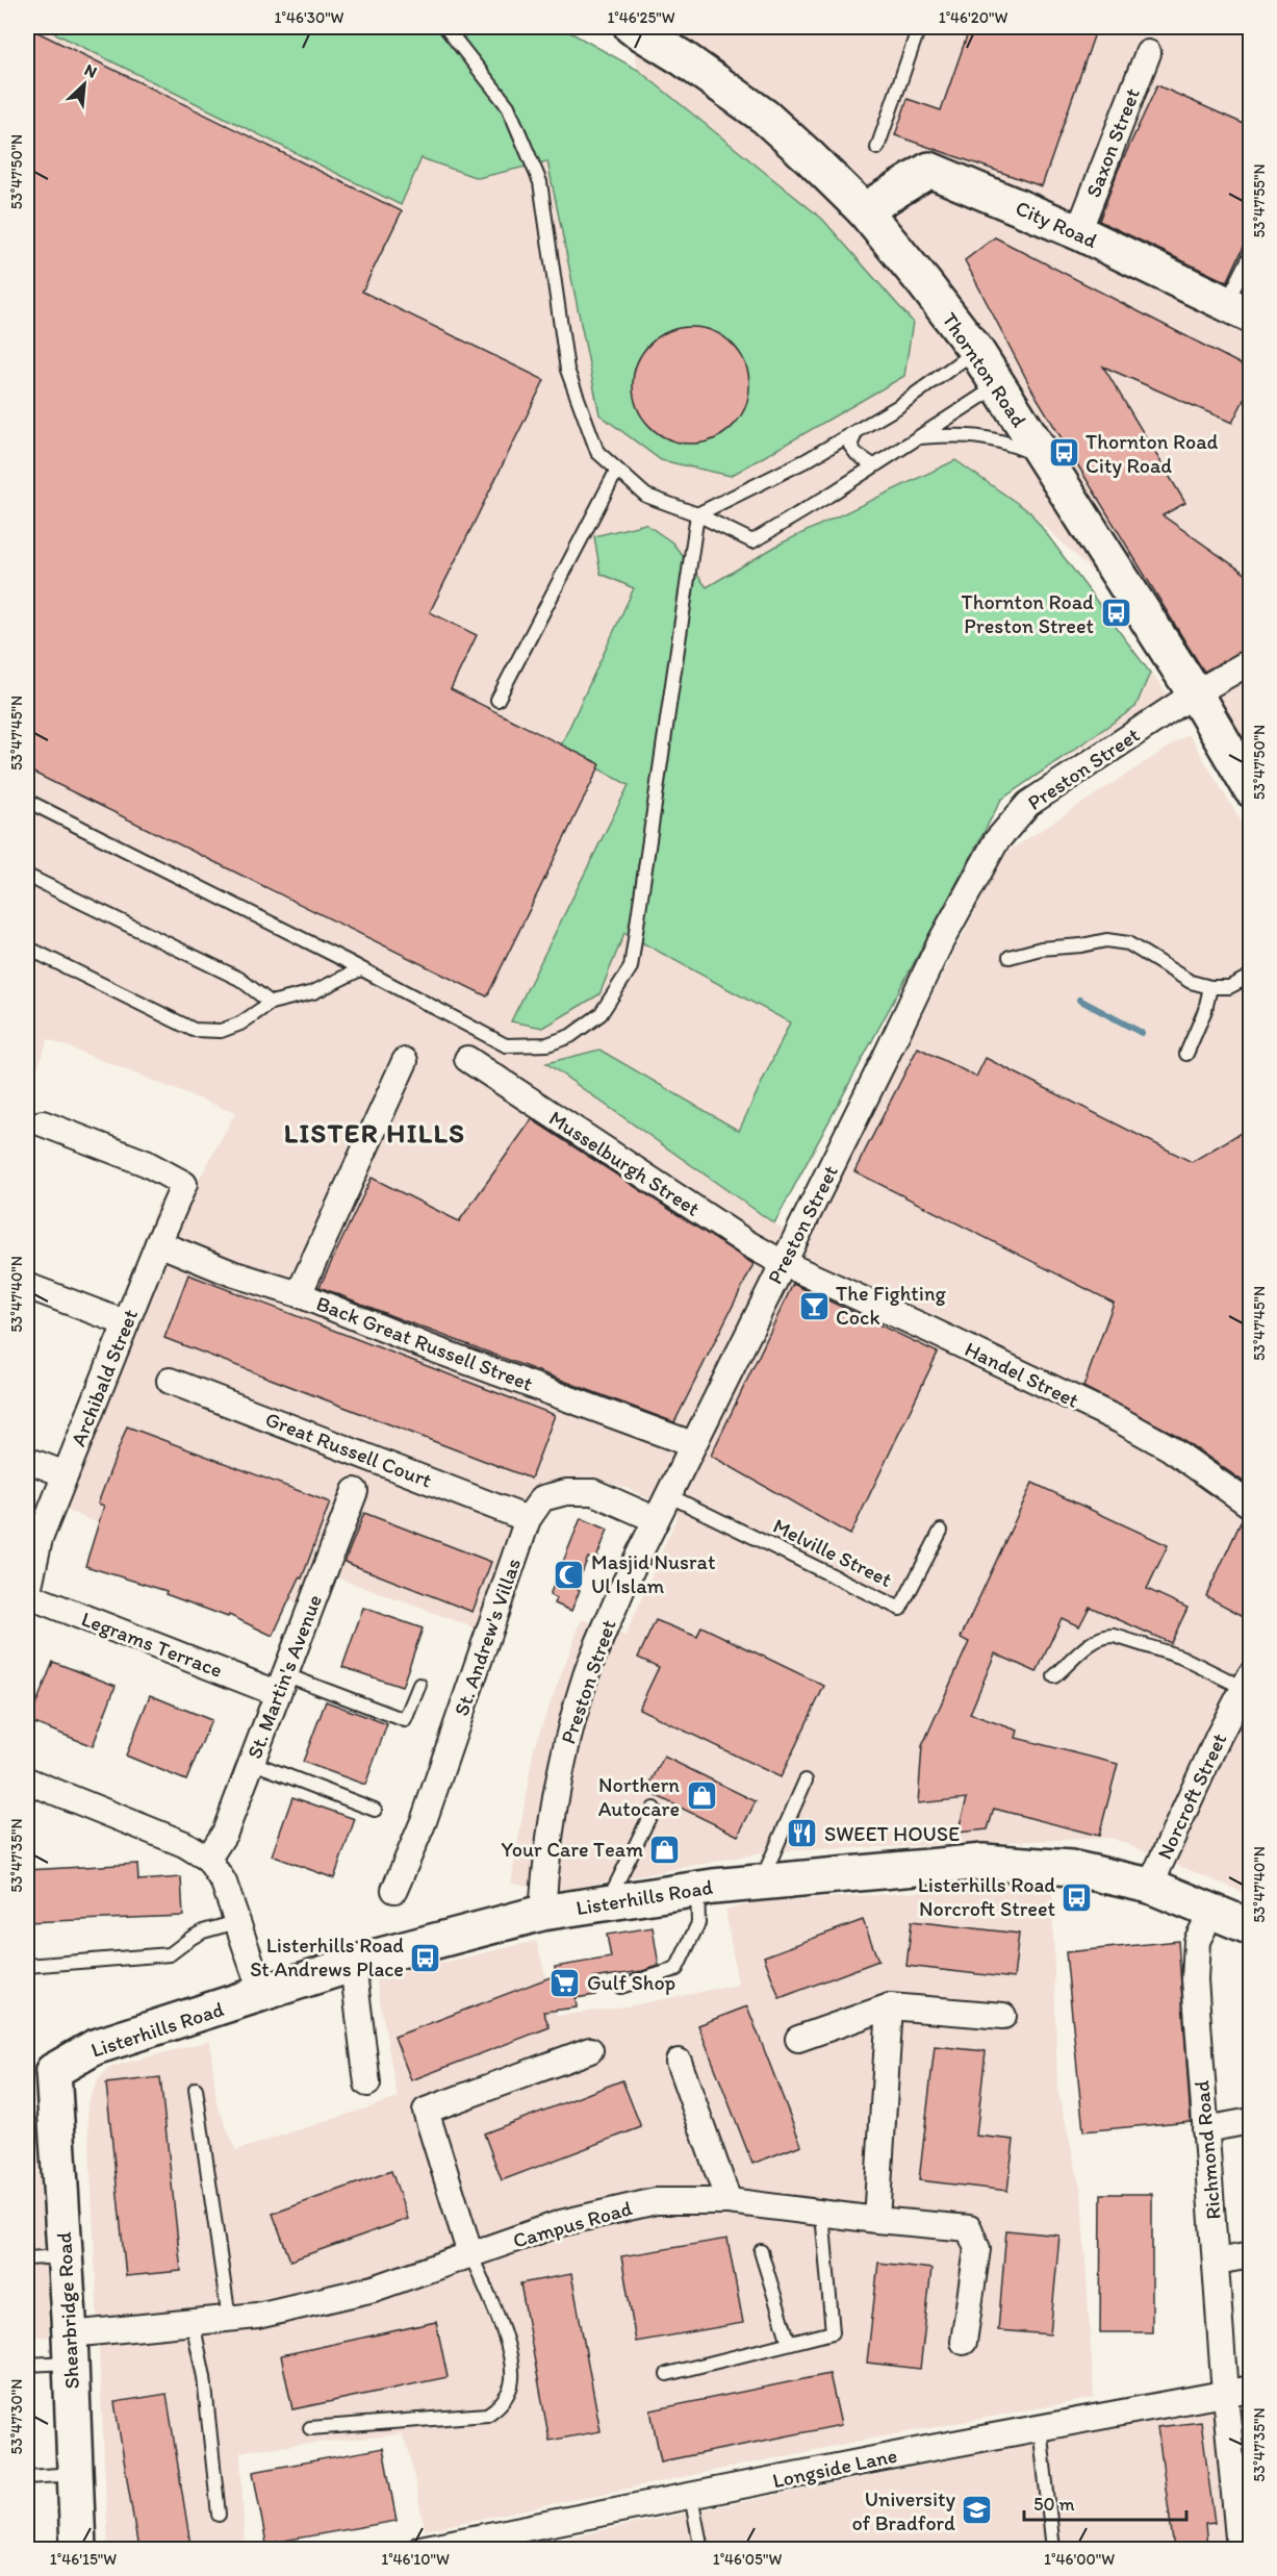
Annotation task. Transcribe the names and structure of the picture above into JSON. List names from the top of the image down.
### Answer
{
  "streets": {
    "street": [
      "Saxon Street",
      "City Road",
      "Thornton Road",
      "Preston Street",
      "Musselburgh Street",
      "Back Great Russell Street",
      "Handel Street",
      "Archibald Street",
      "Great Russell Court",
      "St. Andrew's Villas",
      "Legrams Terrace",
      "St. Martin's Avenue",
      "Norcroft Street",
      "Listerhills Road",
      "Richmond Road",
      "Campus Road",
      "Shearbridge Road",
      "Longside Lane"
    ],
    "lane": ["Melville Street"]
  },
  "crossings": [
    ["Saxon Street", "City Road"],
    ["City Road", "Thornton Road"],
    ["Thornton Road", "Preston Street"],
    ["Preston Street", "Musselburgh Street"],
    ["Preston Street", "Back Great Russell Street"],
    ["Preston Street", "Handel Street"],
    ["Preston Street", "Melville Street"],
    ["Preston Street", "St. Andrew's Villas"],
    ["Preston Street", "Listerhills Road"],
    ["Musselburgh Street", "Handel Street"],
    ["Back Great Russell Street", "Archibald Street"],
    ["Archibald Street", "Legrams Terrace"],
    ["Great Russell Court", "St. Andrew's Villas"],
    ["Great Russell Court", "St. Martin's Avenue"],
    ["Legrams Terrace", "St. Martin's Avenue"],
    ["Norcroft Street", "Listerhills Road"],
    ["Listerhills Road", "Richmond Road"],
    ["Listerhills Road", "Shearbridge Road"],
    ["Richmond Road", "Longside Lane"],
    ["Campus Road", "Shearbridge Road"]
  ],
  "districts": ["LISTER HILLS"],
  "places": {
    "bus stop": [
      "Thornton Road City Road",
      "Thornton Road Preston Street",
      "Listerhills Road Norcroft Street",
      "Listerhills Road St Andrews Place"
    ],
    "bar": ["The Fighting Cock"],
    "mosque": ["Masjid Nusrat Ul Islam"],
    "shop": ["Northern Autocare", "Your Care Team"],
    "restaurant": ["SWEET HOUSE"],
    "supermarket": ["Gulf Shop"],
    "school or university": ["University of Bradford"]
  },
  "scale_bar": "50 m",
  "north": "top right",
  "coordinates": [
    "1°46'30\"W",
    "1°46'25\"W",
    "1°46'20\"W",
    "53°47'50\"N",
    "53°47'55\"N",
    "53°47'45\"N",
    "53°47'40\"N",
    "53°47'35\"N",
    "53°47'30\"N",
    "1°46'15\"W",
    "1°46'10\"W",
    "1°46'05\"W",
    "1°46'00\"W"
  ]
}
